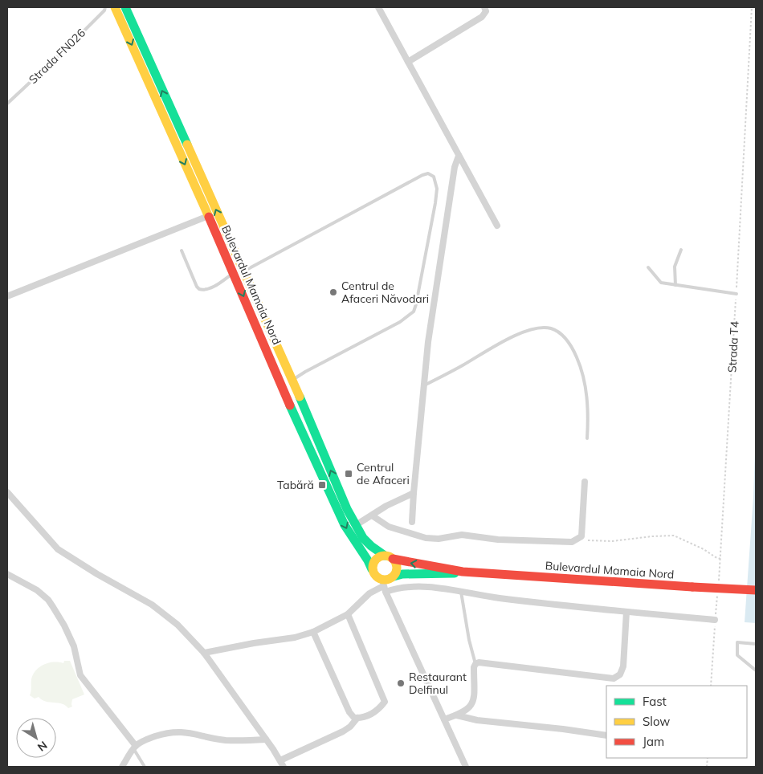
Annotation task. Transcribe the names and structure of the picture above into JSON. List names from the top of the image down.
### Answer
{
  "streets": {
    "main road": ["Bulevardul Mamaia Nord"],
    "lane": ["Strada FN026"],
    "path": ["Strada T4"]
  },
  "places": {
    "other": ["Centrul de Afaceri Năvodari", "Restaurant Delfinul"],
    "transit": ["Centrul de Afaceri", "Tabără"]
  },
  "legend": ["Fast", "Slow", "Jam"],
  "north": "bottom right"
}
